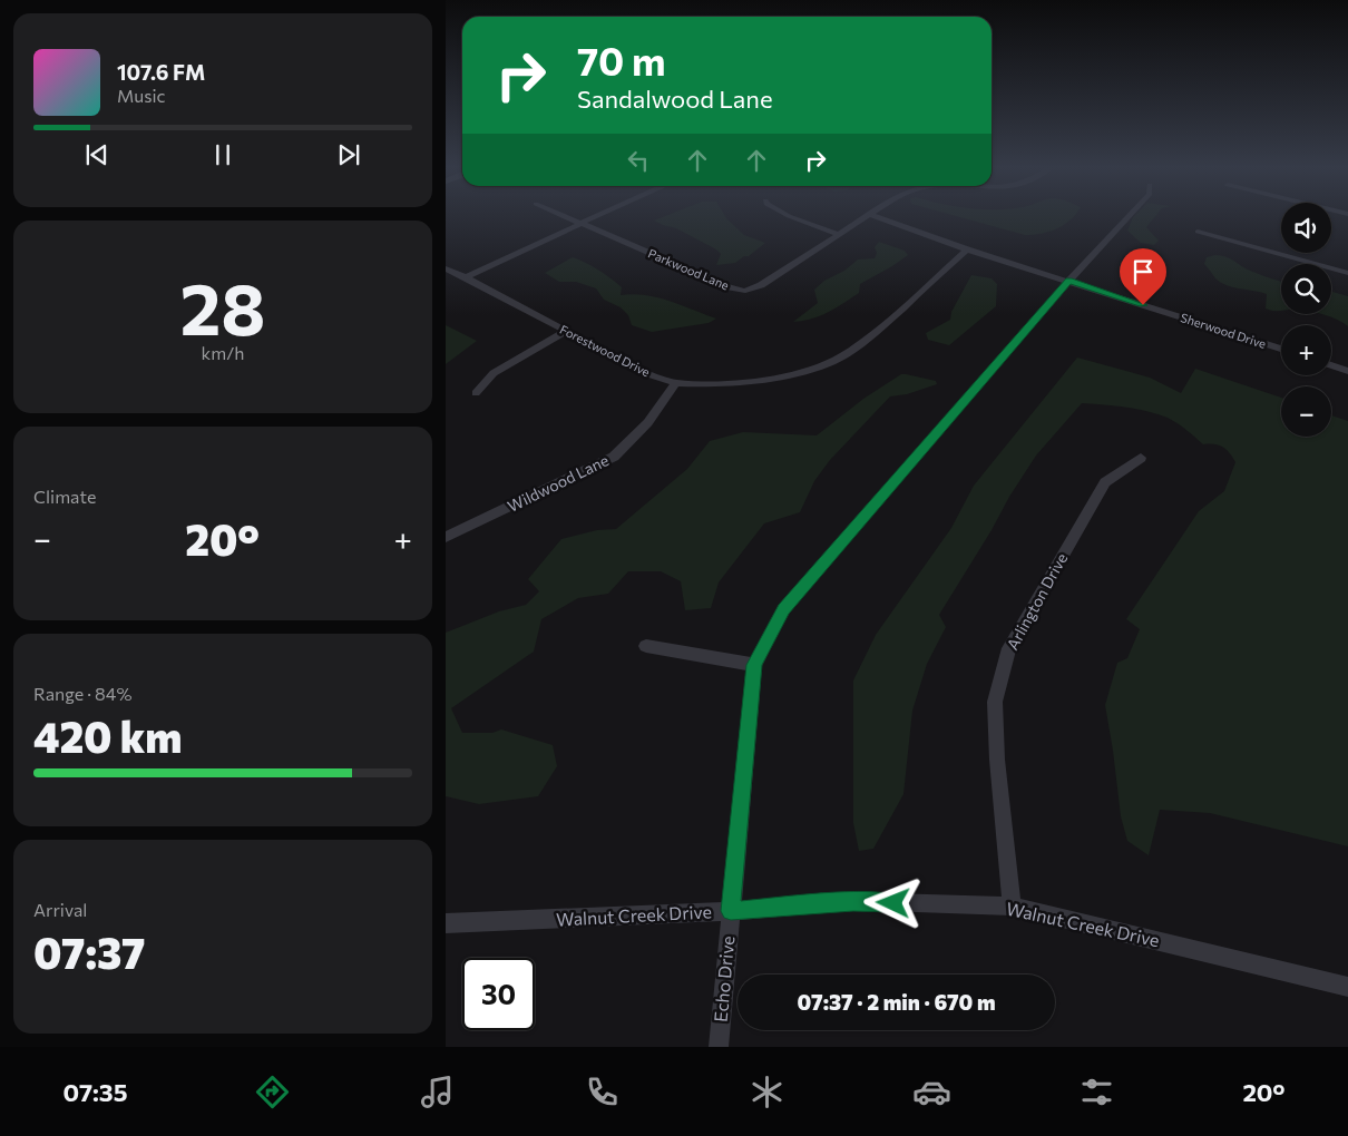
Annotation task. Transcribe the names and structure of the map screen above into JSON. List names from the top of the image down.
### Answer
{
  "streets": {
    "street": [
      "Parkwood Lane",
      "Sherwood Drive",
      "Forestwood Drive",
      "Wildwood Lane",
      "Arlington Drive",
      "Walnut Creek Drive",
      "Echo Drive"
    ]
  },
  "crossings": [
    ["Sherwood Drive", "Forestwood Drive"],
    ["Forestwood Drive", "Wildwood Lane"],
    ["Arlington Drive", "Walnut Creek Drive"],
    ["Walnut Creek Drive", "Echo Drive"]
  ],
  "page": {
    "turn": ["70 m", "Sandalwood Lane"],
    "song": ["107.6 FM", "Music"],
    "map_buttons": ["+", "−"],
    "tile": [
      ["28", "km/h"],
      "Climate",
      ["Range · 84%", "420 km"],
      ["Arrival", "07:37"]
    ],
    "heat": ["−", "20°", "+"],
    "limit": "30",
    "trip": "07:37 · 2 min · 670 m",
    "tabs": ["07:35", "20°"]
  }
}
